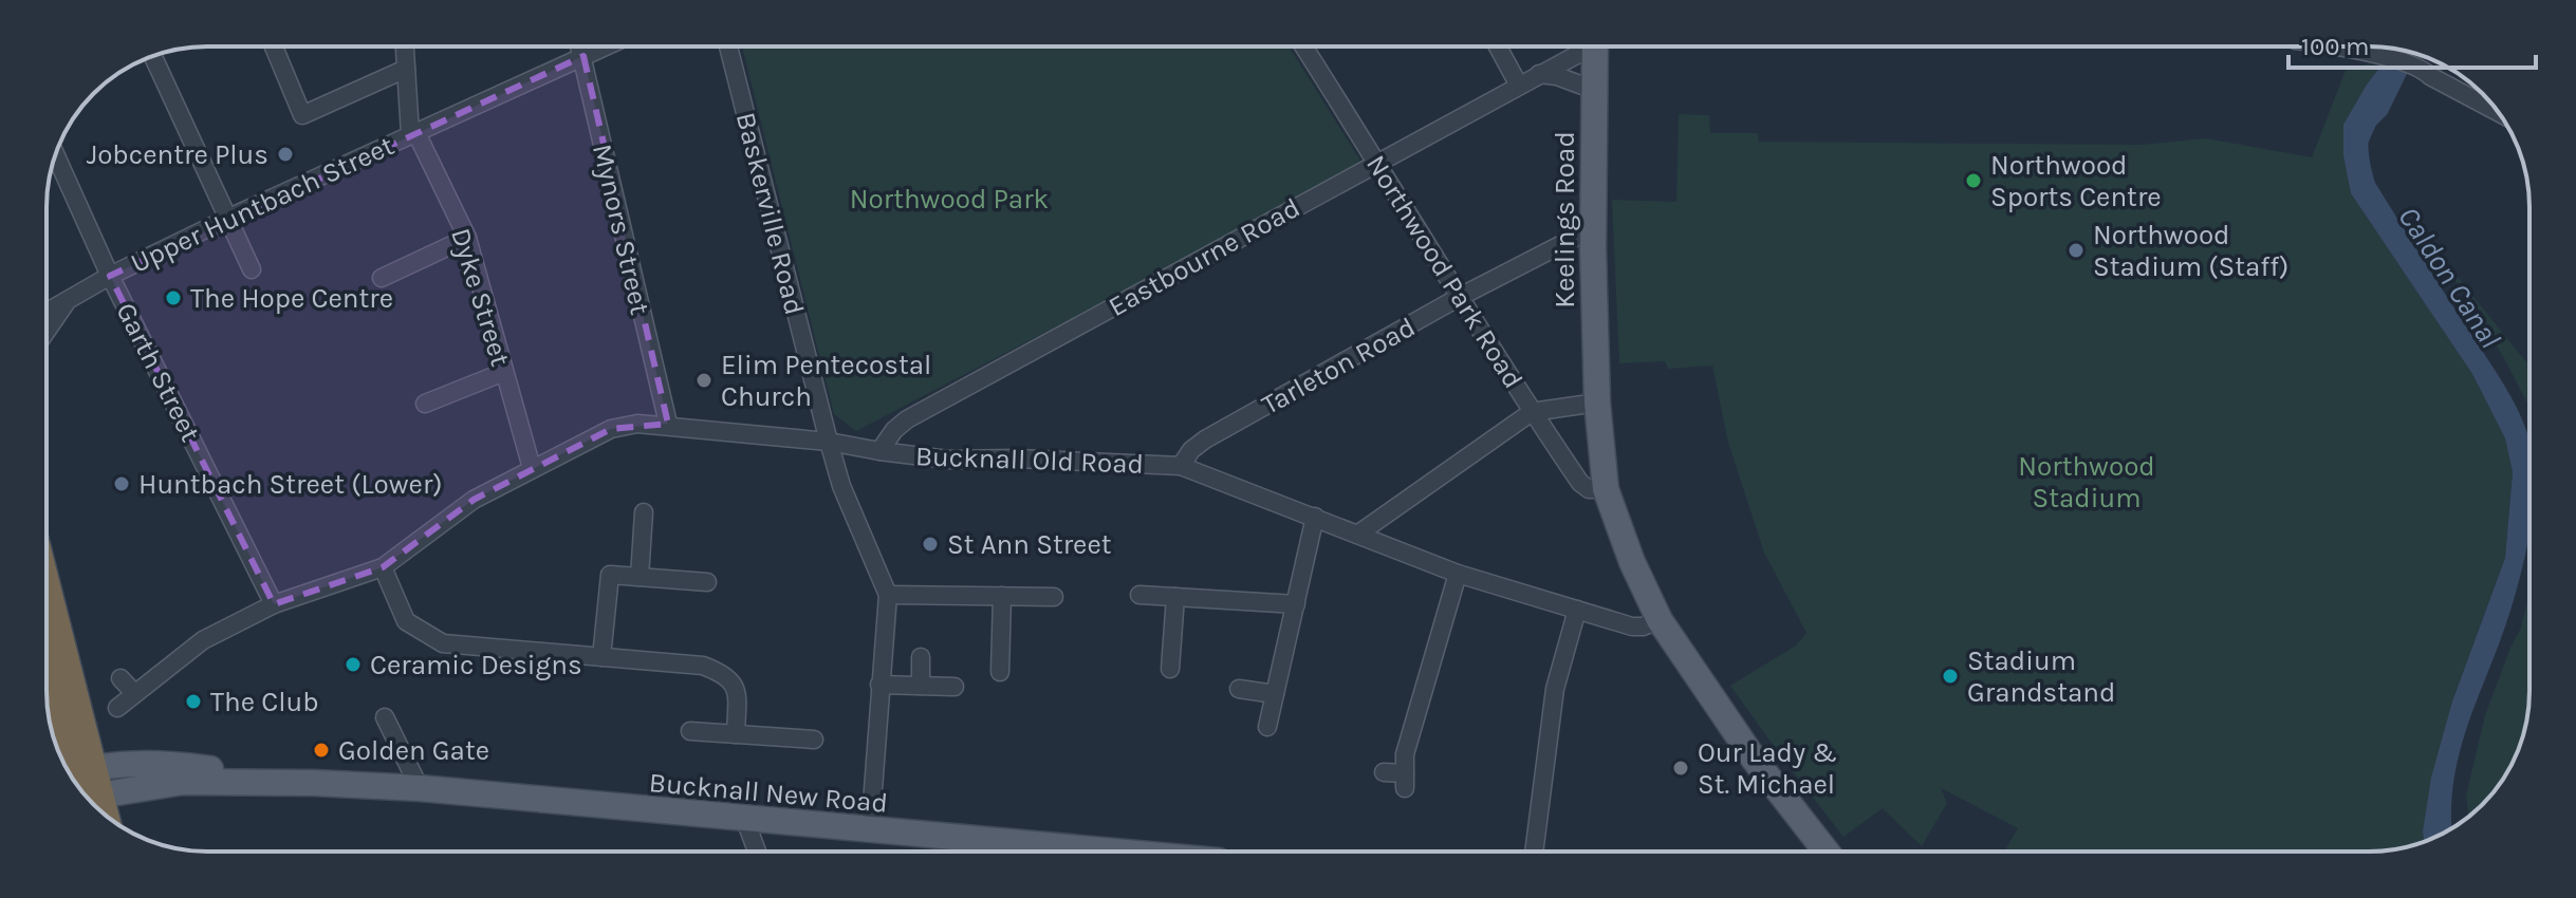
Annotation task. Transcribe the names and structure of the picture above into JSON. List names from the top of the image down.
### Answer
{
  "streets": {
    "main road": ["Keelings Road", "Bucknall New Road"],
    "street": [
      "Upper Huntbach Street",
      "Baskerville Road",
      "Mynors Street",
      "Eastbourne Road",
      "Northwood Park Road",
      "Dyke Street",
      "Tarleton Road",
      "Garth Street",
      "Bucknall Old Road"
    ]
  },
  "crossings": [
    ["Upper Huntbach Street", "Mynors Street"],
    ["Upper Huntbach Street", "Dyke Street"],
    ["Upper Huntbach Street", "Garth Street"],
    ["Baskerville Road", "Bucknall Old Road"],
    ["Keelings Road", "Northwood Park Road"],
    ["Keelings Road", "Tarleton Road"],
    ["Keelings Road", "Bucknall Old Road"],
    ["Mynors Street", "Bucknall Old Road"],
    ["Eastbourne Road", "Northwood Park Road"],
    ["Eastbourne Road", "Bucknall Old Road"],
    ["Northwood Park Road", "Tarleton Road"],
    ["Dyke Street", "Bucknall Old Road"],
    ["Tarleton Road", "Bucknall Old Road"],
    ["Garth Street", "Bucknall Old Road"]
  ],
  "water": ["Caldon Canal"],
  "parks": ["Northwood Park", "Northwood Stadium"],
  "places": [
    "Jobcentre Plus",
    "Northwood Sports Centre",
    "Northwood Stadium (Staff)",
    "The Hope Centre",
    "Elim Pentecostal Church",
    "Huntbach Street (Lower)",
    "St Ann Street",
    "Ceramic Designs",
    "Stadium Grandstand",
    "The Club",
    "Golden Gate",
    "Our Lady & St. Michael"
  ],
  "scale_bar": "100 m"
}
